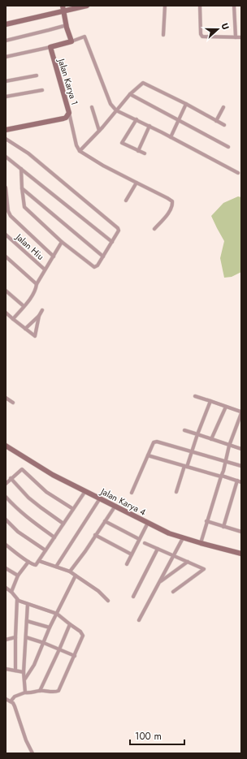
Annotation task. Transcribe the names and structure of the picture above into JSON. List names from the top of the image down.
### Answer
{
  "streets": {
    "street": ["Jalan Karya 1", "Jalan Hiu", "Jalan Karya 4"]
  },
  "scale_bar": "100 m",
  "north": "right"
}
